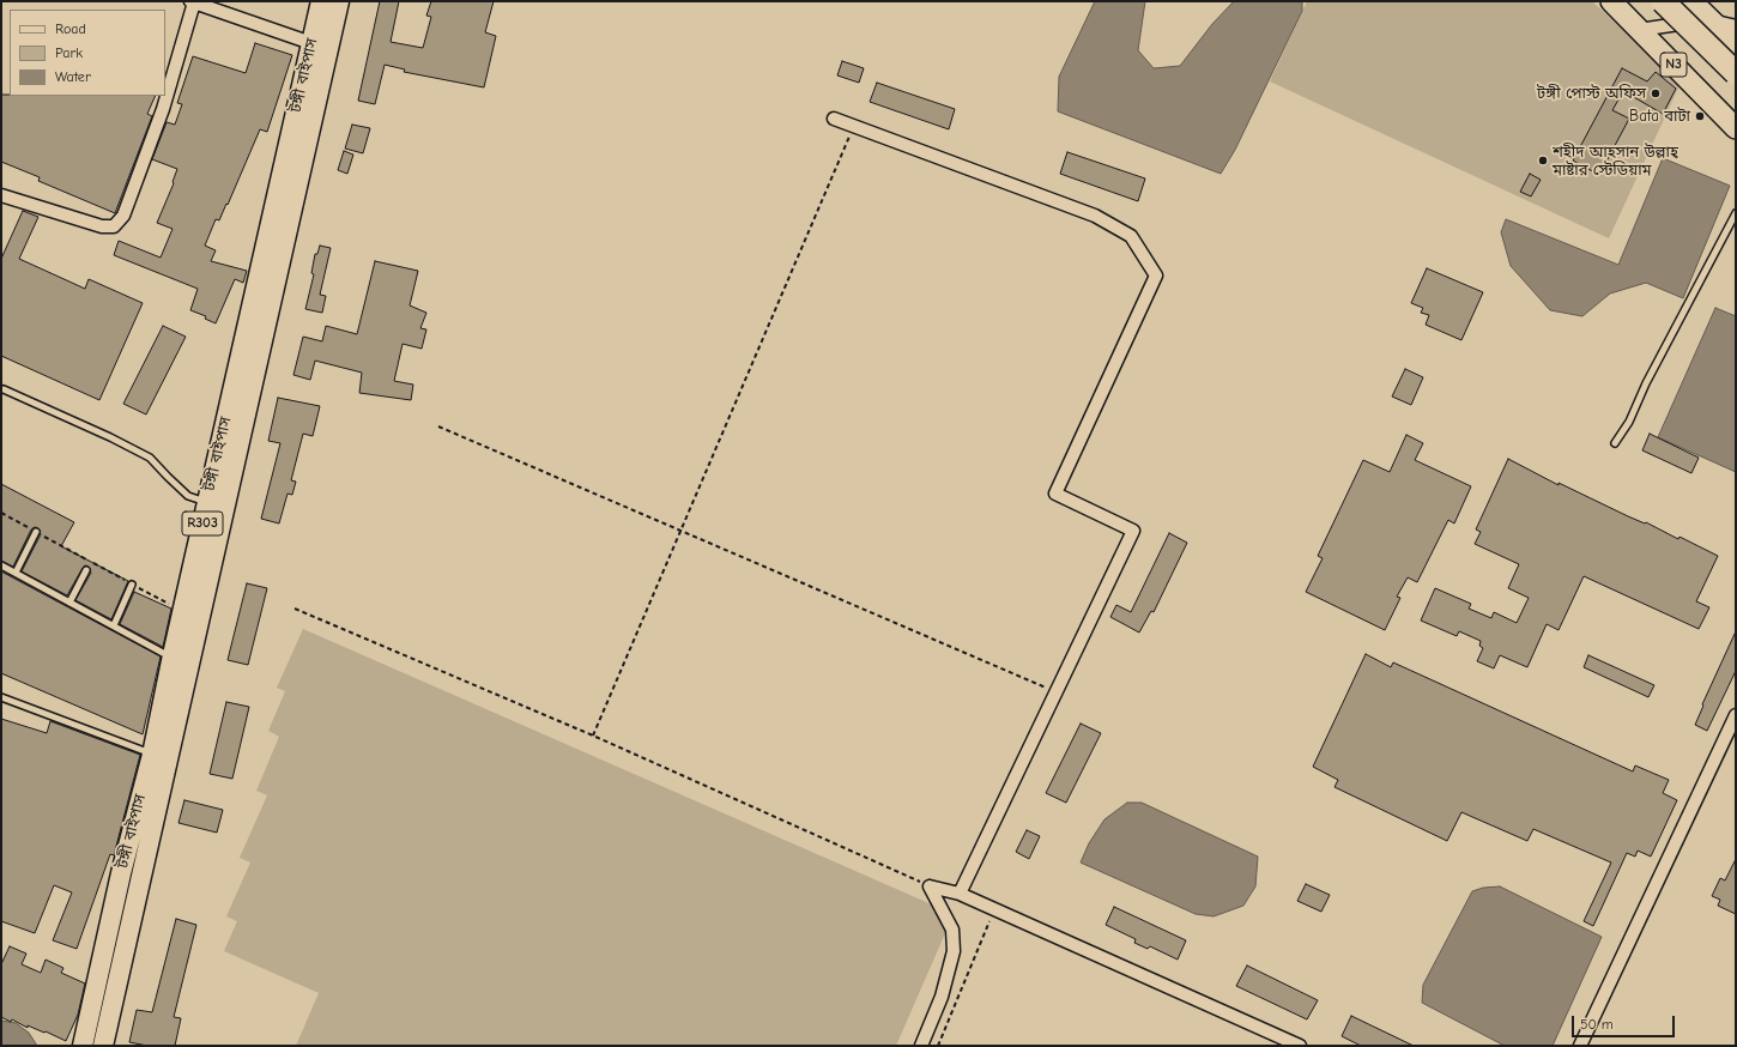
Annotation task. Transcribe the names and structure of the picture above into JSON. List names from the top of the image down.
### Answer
{
  "streets": {
    "highway": ["N3"],
    "main road": ["টঙ্গী বাইপাস", "R303"]
  },
  "places": ["টঙ্গী পোস্ট অফিস", "Bata বাটা", "শহীদ আহসান উল্লাহ্‌ মাষ্টার স্টেডিয়াম"],
  "legend": ["Road", "Park", "Water"],
  "scale_bar": "50 m"
}
